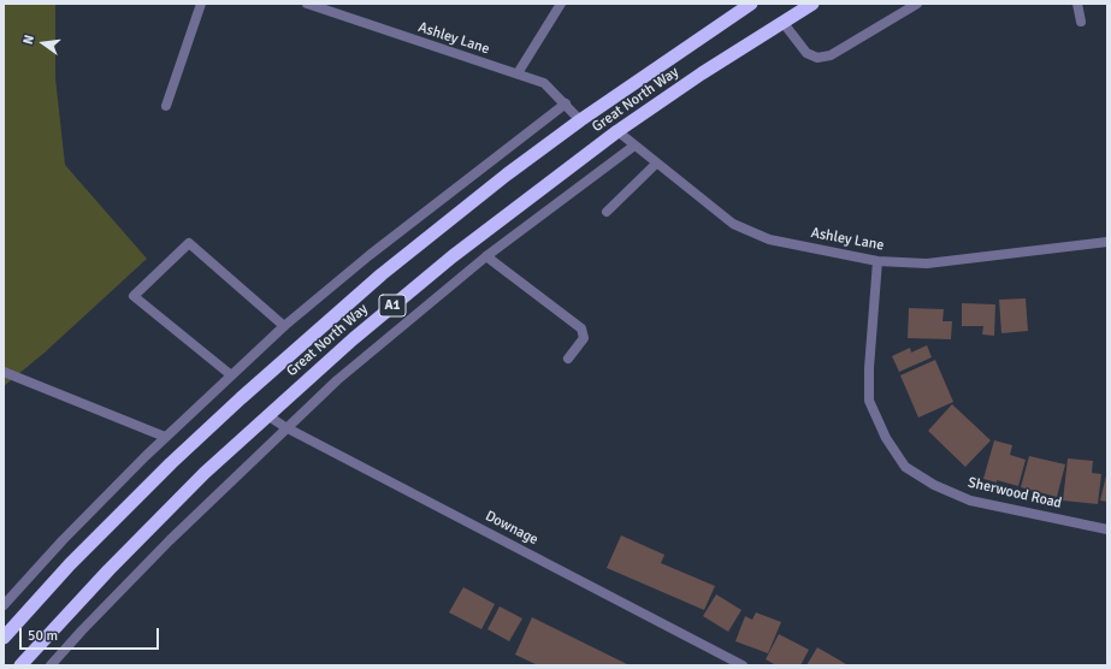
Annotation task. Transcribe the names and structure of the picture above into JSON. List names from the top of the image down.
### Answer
{
  "streets": {
    "highway": ["Great North Way", "A1"],
    "street": ["Ashley Lane", "Sherwood Road", "Downage"]
  },
  "crossings": [
    ["Ashley Lane", "Great North Way"],
    ["Ashley Lane", "Sherwood Road"],
    ["Great North Way", "Downage"]
  ],
  "scale_bar": "50 m",
  "north": "left"
}
